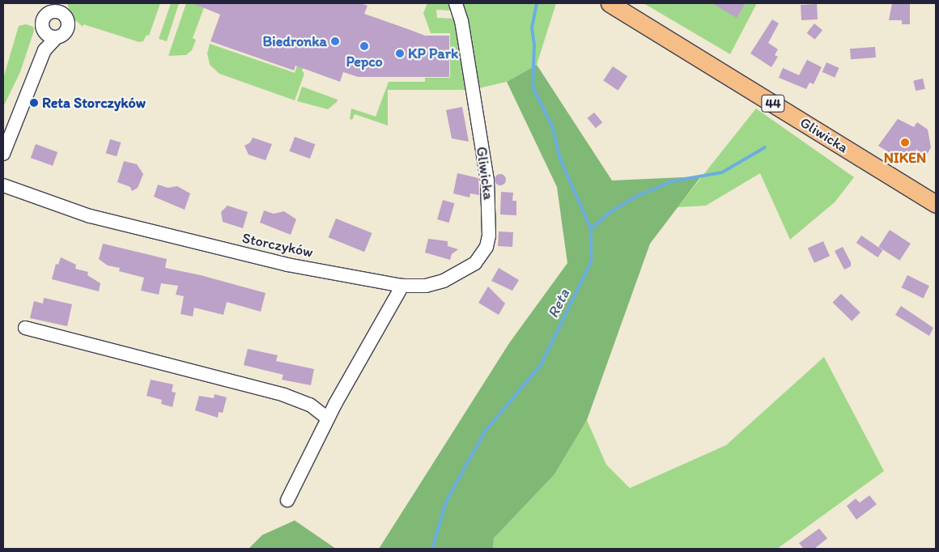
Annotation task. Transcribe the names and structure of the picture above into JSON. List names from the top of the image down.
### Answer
{
  "streets": {
    "main road": ["44", "Gliwicka"],
    "street": ["Storczyków"]
  },
  "crossings": [
    ["Gliwicka", "Storczyków"]
  ],
  "water": ["Reta"],
  "places": [
    "Biedronka",
    "Pepco",
    "KP Park",
    "Reta Storczyków",
    "NIKEN"
  ]
}
